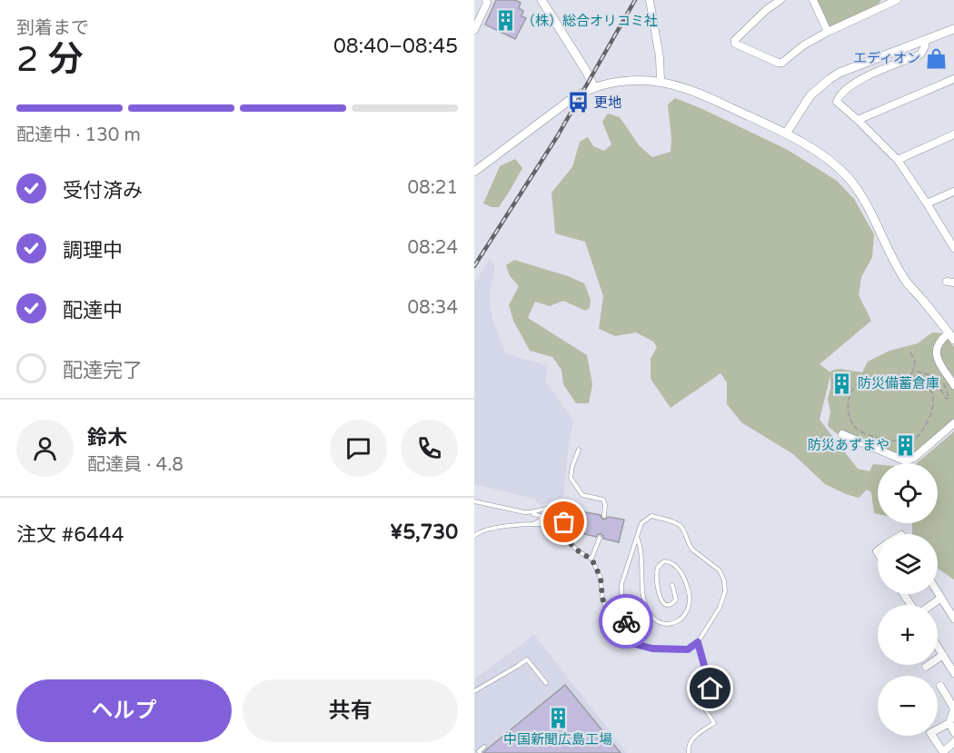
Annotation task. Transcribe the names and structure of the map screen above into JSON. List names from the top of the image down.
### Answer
{
  "places": {
    "building": [
      "（株）総合オリコミ社",
      "防災備蓄倉庫",
      "防災あずまや",
      "中国新聞広島工場"
    ],
    "shop": ["エディオン"],
    "bus stop": ["更地"]
  },
  "page": {
    "heading": ["2 分", "到着まで", "08:40–08:45"],
    "panel": [
      "鈴木",
      "配達員 · 4.8",
      "注文 #6444",
      "¥5,730"
    ],
    "bar": "配達中 · 130 m",
    "list": [
      ["受付済み", "08:21"],
      ["調理中", "08:24"],
      ["配達中", "08:34"],
      "配達完了"
    ],
    "map_buttons": ["+", "−"],
    "buttons": ["ヘルプ", "共有"]
  }
}
